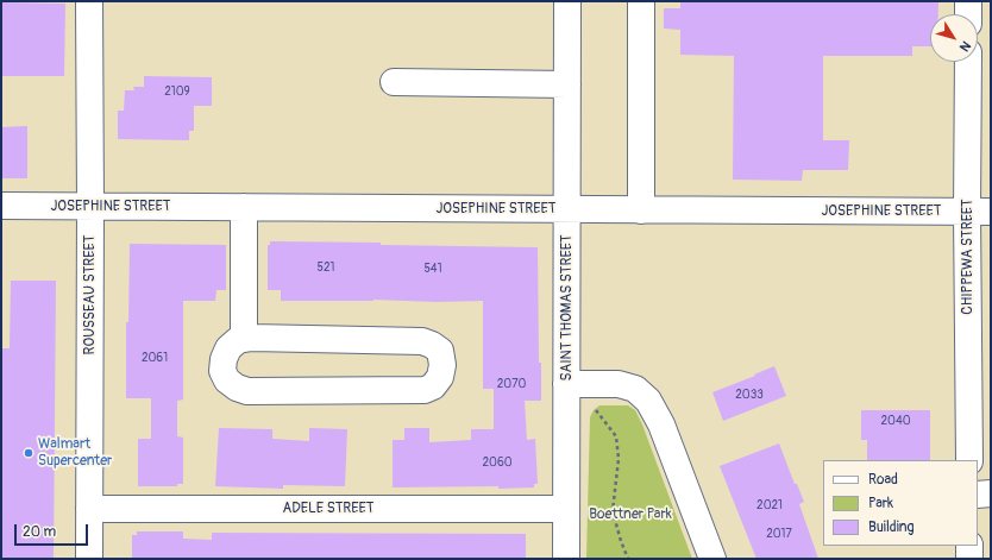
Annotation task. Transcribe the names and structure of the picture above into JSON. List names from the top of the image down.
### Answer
{
  "streets": {
    "street": [
      "JOSEPHINE STREET",
      "CHIPPEWA STREET",
      "ROUSSEAU STREET",
      "SAINT THOMAS STREET",
      "ADELE STREET"
    ]
  },
  "crossings": [
    ["JOSEPHINE STREET", "CHIPPEWA STREET"],
    ["JOSEPHINE STREET", "ROUSSEAU STREET"],
    ["JOSEPHINE STREET", "SAINT THOMAS STREET"],
    ["ROUSSEAU STREET", "ADELE STREET"],
    ["SAINT THOMAS STREET", "ADELE STREET"]
  ],
  "parks": ["Boettner Park"],
  "places": ["Walmart Supercenter"],
  "house_numbers": [
    "2109",
    "521",
    "541",
    "2061",
    "2070",
    "2033",
    "2040",
    "2060",
    "2021",
    "2017"
  ],
  "legend": ["Road", "Park", "Building"],
  "scale_bar": "20 m",
  "north": "bottom right"
}
